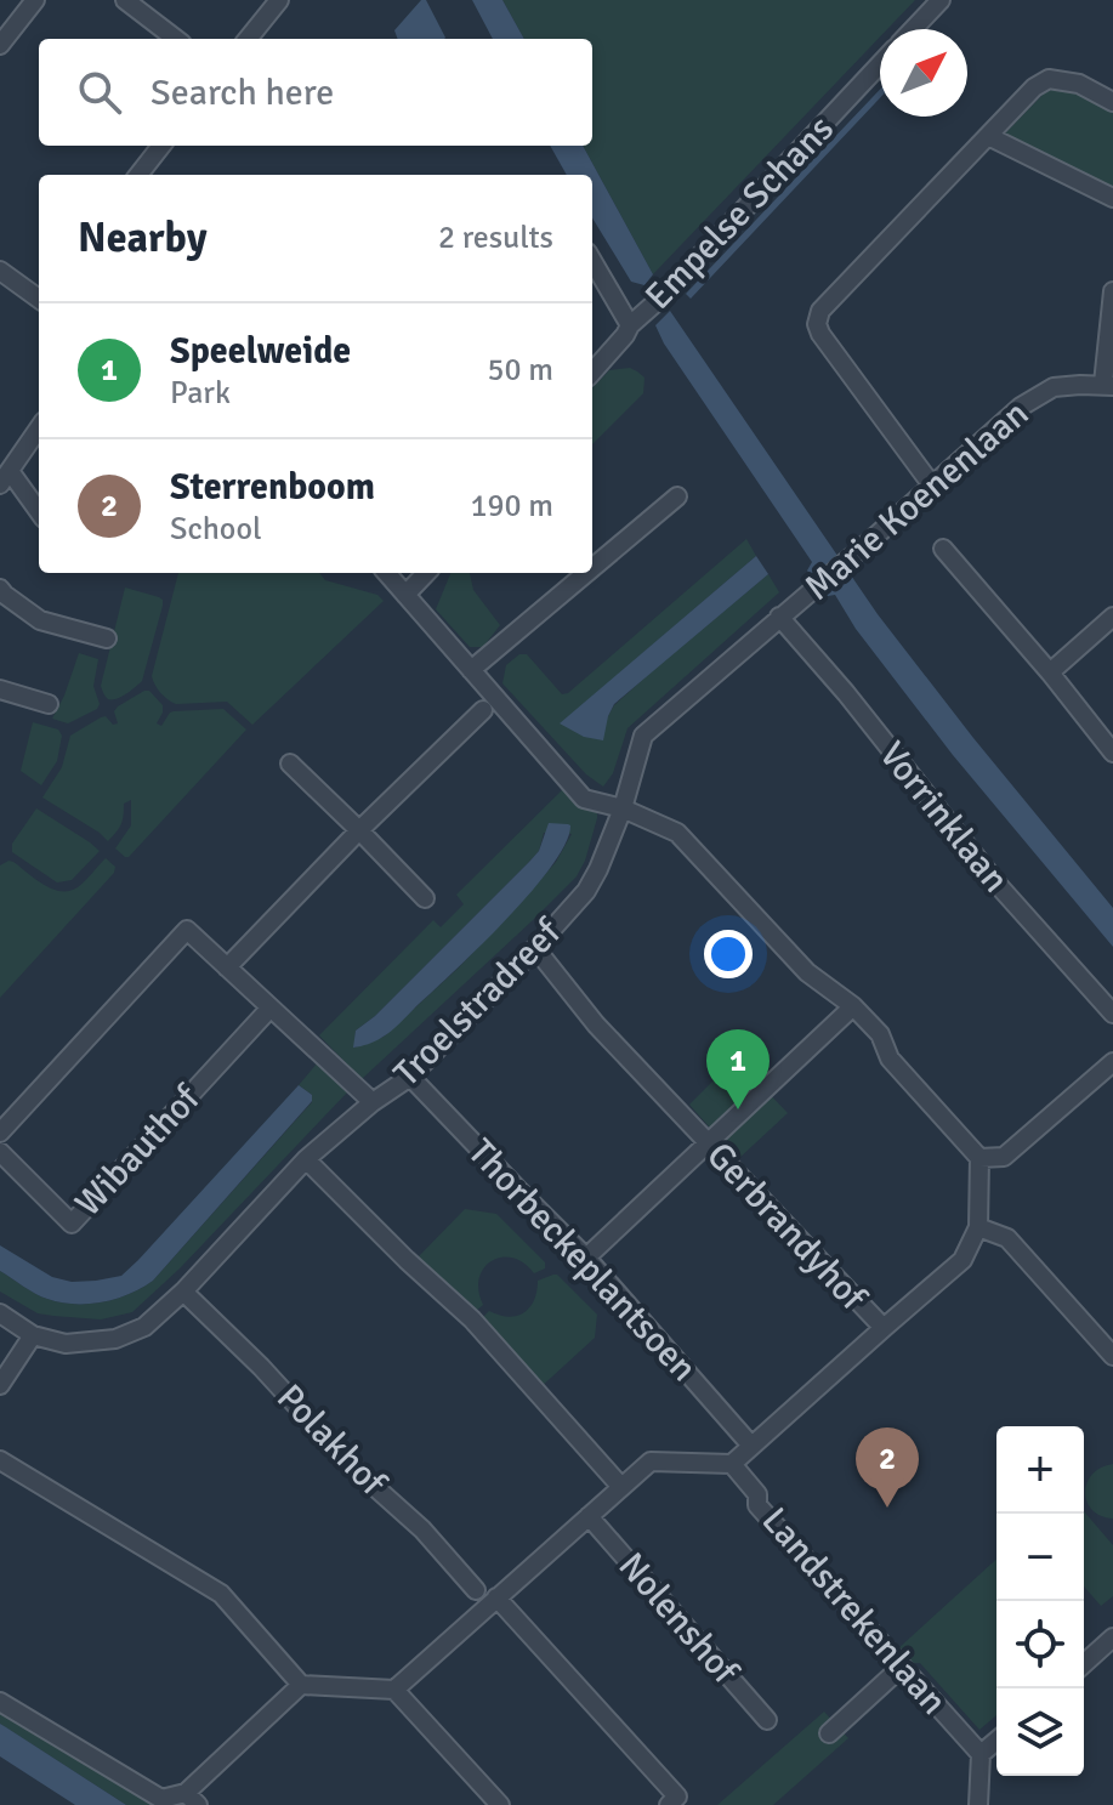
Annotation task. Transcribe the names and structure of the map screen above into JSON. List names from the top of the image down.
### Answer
{
  "streets": {
    "street": [
      "Empelse Schans",
      "Marie Koenenlaan",
      "Vorrinklaan",
      "Troelstradreef",
      "Wibauthof",
      "Gerbrandyhof",
      "Thorbeckeplantsoen",
      "Polakhof",
      "Landstrekenlaan",
      "Nolenshof"
    ]
  },
  "crossings": [
    ["Marie Koenenlaan", "Vorrinklaan"],
    ["Marie Koenenlaan", "Troelstradreef"],
    ["Vorrinklaan", "Troelstradreef"],
    ["Troelstradreef", "Gerbrandyhof"],
    ["Troelstradreef", "Thorbeckeplantsoen"],
    ["Troelstradreef", "Polakhof"]
  ],
  "north": "top right",
  "page": {
    "search": "Search here",
    "heading": ["Nearby", "2 results"],
    "list": [
      {
        "mark": "1",
        "name": "Speelweide",
        "note": "Park",
        "value": "50 m"
      },
      {
        "mark": "2",
        "name": "Sterrenboom",
        "note": "School",
        "value": "190 m"
      }
    ],
    "pins": ["1", "2"],
    "map_buttons": ["+", "−"]
  }
}
